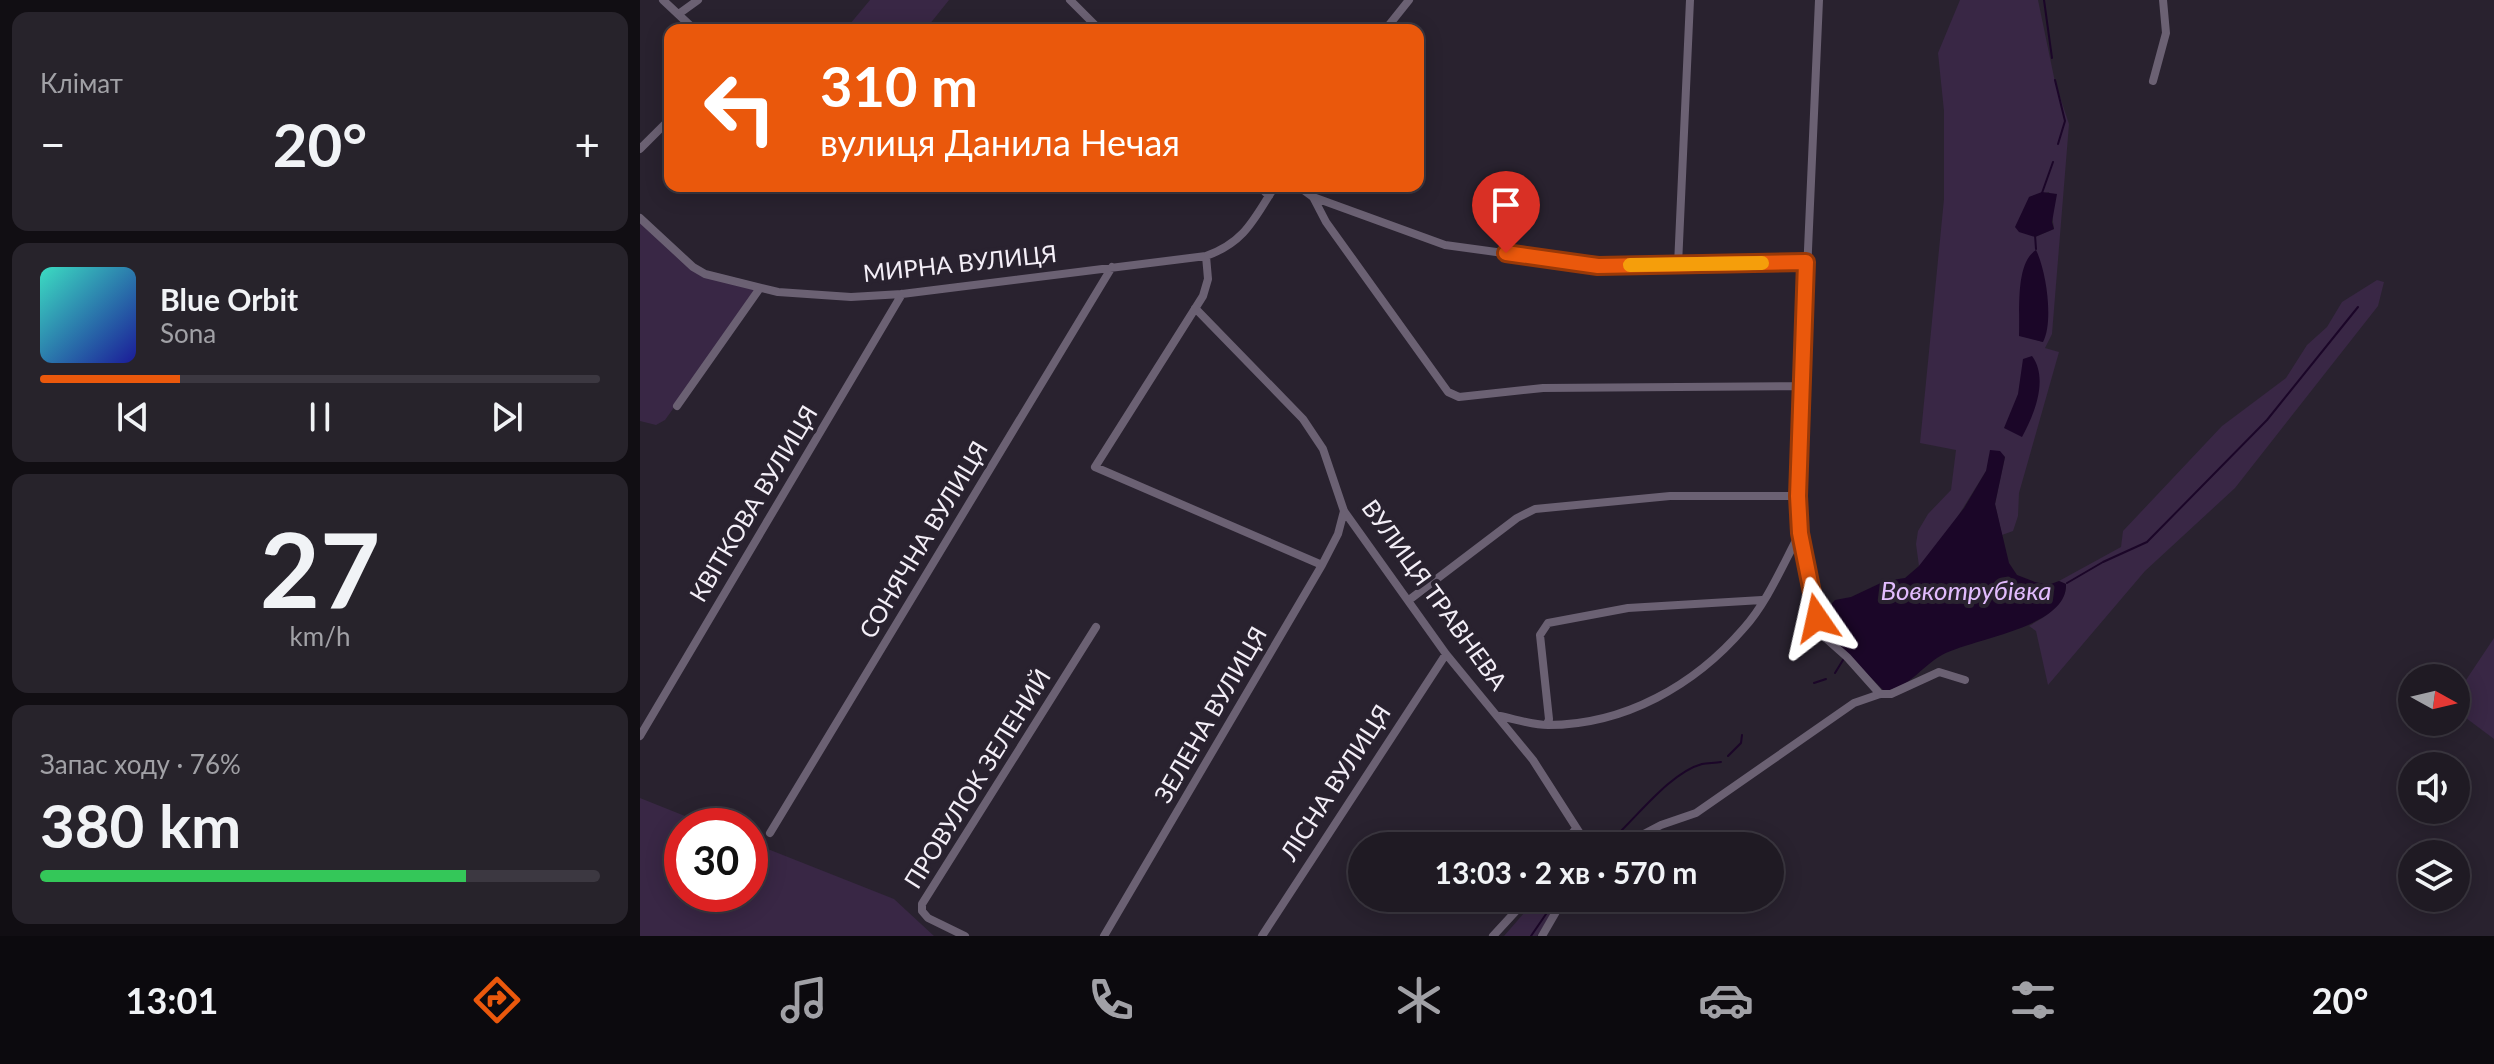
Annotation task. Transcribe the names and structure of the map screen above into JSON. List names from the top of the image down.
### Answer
{
  "streets": {
    "street": [
      "МИРНА ВУЛИЦЯ",
      "КВІТКОВА ВУЛИЦЯ",
      "СОНЯЧНА ВУЛИЦЯ",
      "ВУЛИЦЯ ТРАВНЕВА",
      "ЗЕЛЕНА ВУЛИЦЯ",
      "ПРОВУЛОК ЗЕЛЕНИЙ",
      "ЛІСНА ВУЛИЦЯ"
    ]
  },
  "crossings": [
    ["МИРНА ВУЛИЦЯ", "КВІТКОВА ВУЛИЦЯ"],
    ["МИРНА ВУЛИЦЯ", "СОНЯЧНА ВУЛИЦЯ"],
    ["ВУЛИЦЯ ТРАВНЕВА", "ЗЕЛЕНА ВУЛИЦЯ"],
    ["ВУЛИЦЯ ТРАВНЕВА", "ЛІСНА ВУЛИЦЯ"]
  ],
  "water": ["Вовкотрубівка"],
  "north": "right",
  "page": {
    "tile": [
      "Клімат",
      ["27", "km/h"],
      ["Запас ходу · 76%", "380 km"]
    ],
    "turn": ["310 m", "вулиця Данила Нечая"],
    "heat": ["−", "20°", "+"],
    "song": ["Blue Orbit", "Sona"],
    "limit": "30",
    "trip": "13:03 · 2 хв · 570 m",
    "tabs": ["13:01", "20°"]
  }
}
